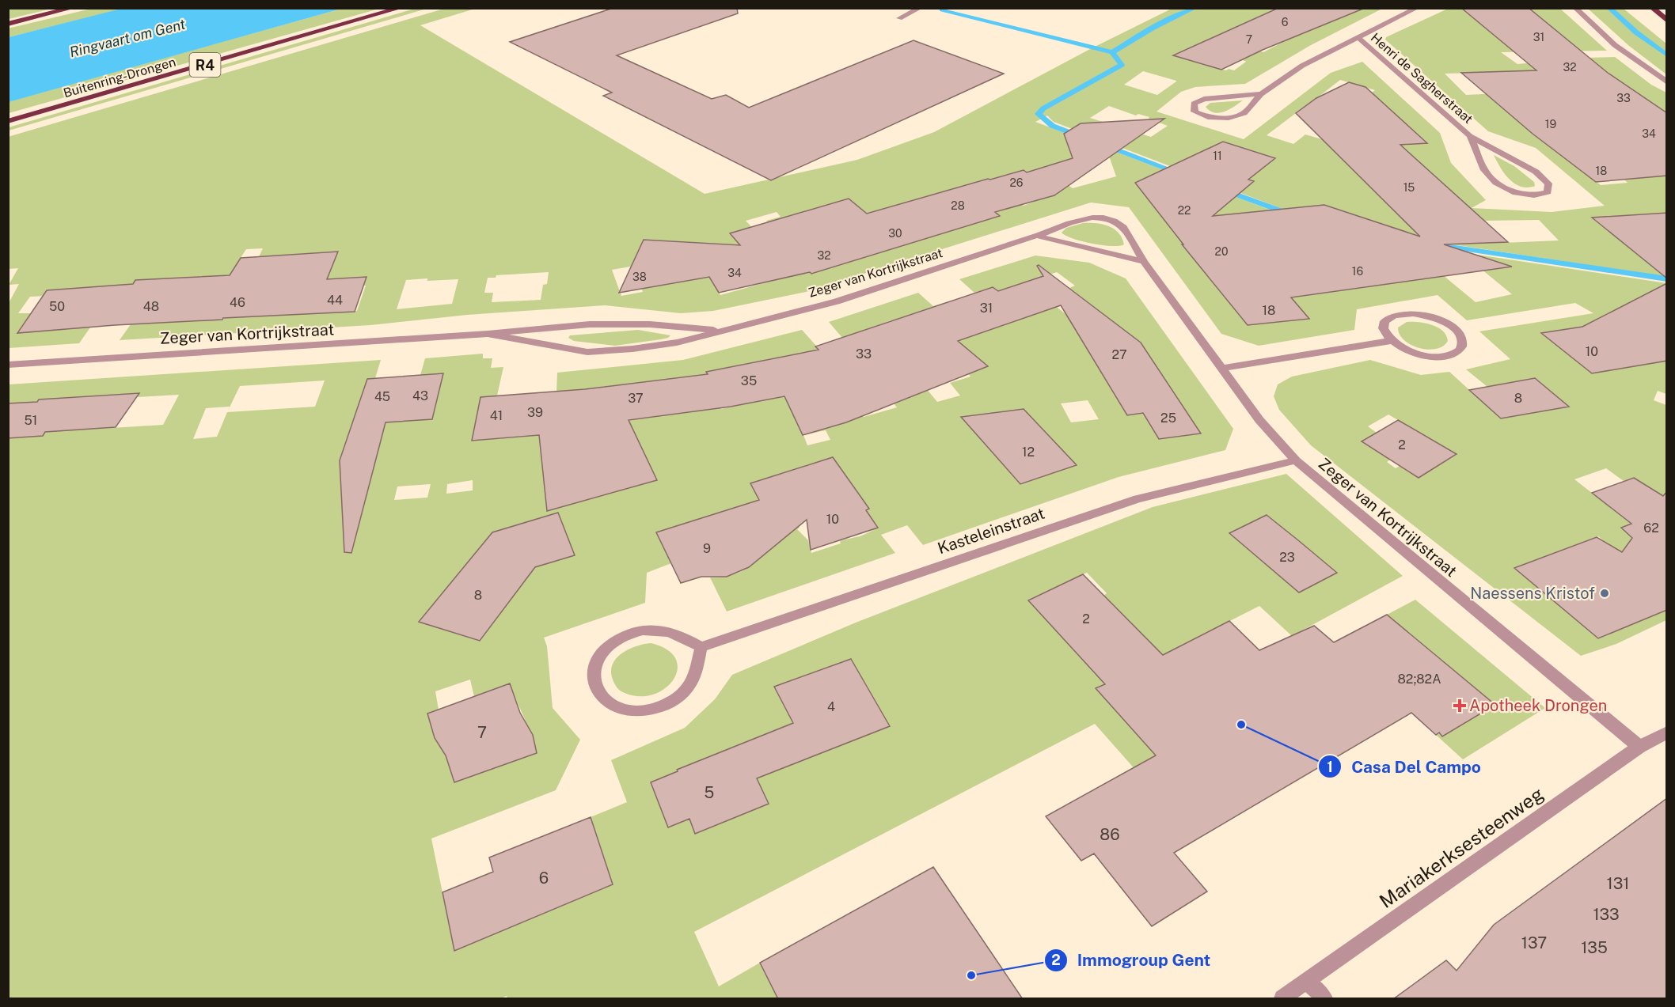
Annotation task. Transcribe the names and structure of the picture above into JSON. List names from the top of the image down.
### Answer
{
  "streets": {
    "highway": ["R4", "Buitenring-Drongen"],
    "street": [
      "Henri de Sagherstraat",
      "Zeger van Kortrijkstraat",
      "Kasteleinstraat",
      "Mariakerksesteenweg"
    ]
  },
  "crossings": [
    ["Zeger van Kortrijkstraat", "Kasteleinstraat"],
    ["Zeger van Kortrijkstraat", "Mariakerksesteenweg"]
  ],
  "water": ["Ringvaart om Gent"],
  "places": {
    "other": ["Naessens Kristof", "Casa Del Campo", "Immogroup Gent"],
    "health": ["Apotheek Drongen"]
  },
  "house_numbers": [
    "6",
    "31",
    "7",
    "32",
    "33",
    "19",
    "34",
    "11",
    "18",
    "26",
    "15",
    "28",
    "22",
    "30",
    "20",
    "32",
    "16",
    "34",
    "38",
    "44",
    "46",
    "50",
    "48",
    "31",
    "18",
    "10",
    "33",
    "27",
    "35",
    "43",
    "45",
    "37",
    "8",
    "39",
    "41",
    "25",
    "51",
    "2",
    "12",
    "10",
    "62",
    "9",
    "23",
    "8",
    "2",
    "82;82A",
    "4",
    "7",
    "5",
    "86",
    "6",
    "131",
    "133",
    "137",
    "135"
  ]
}
